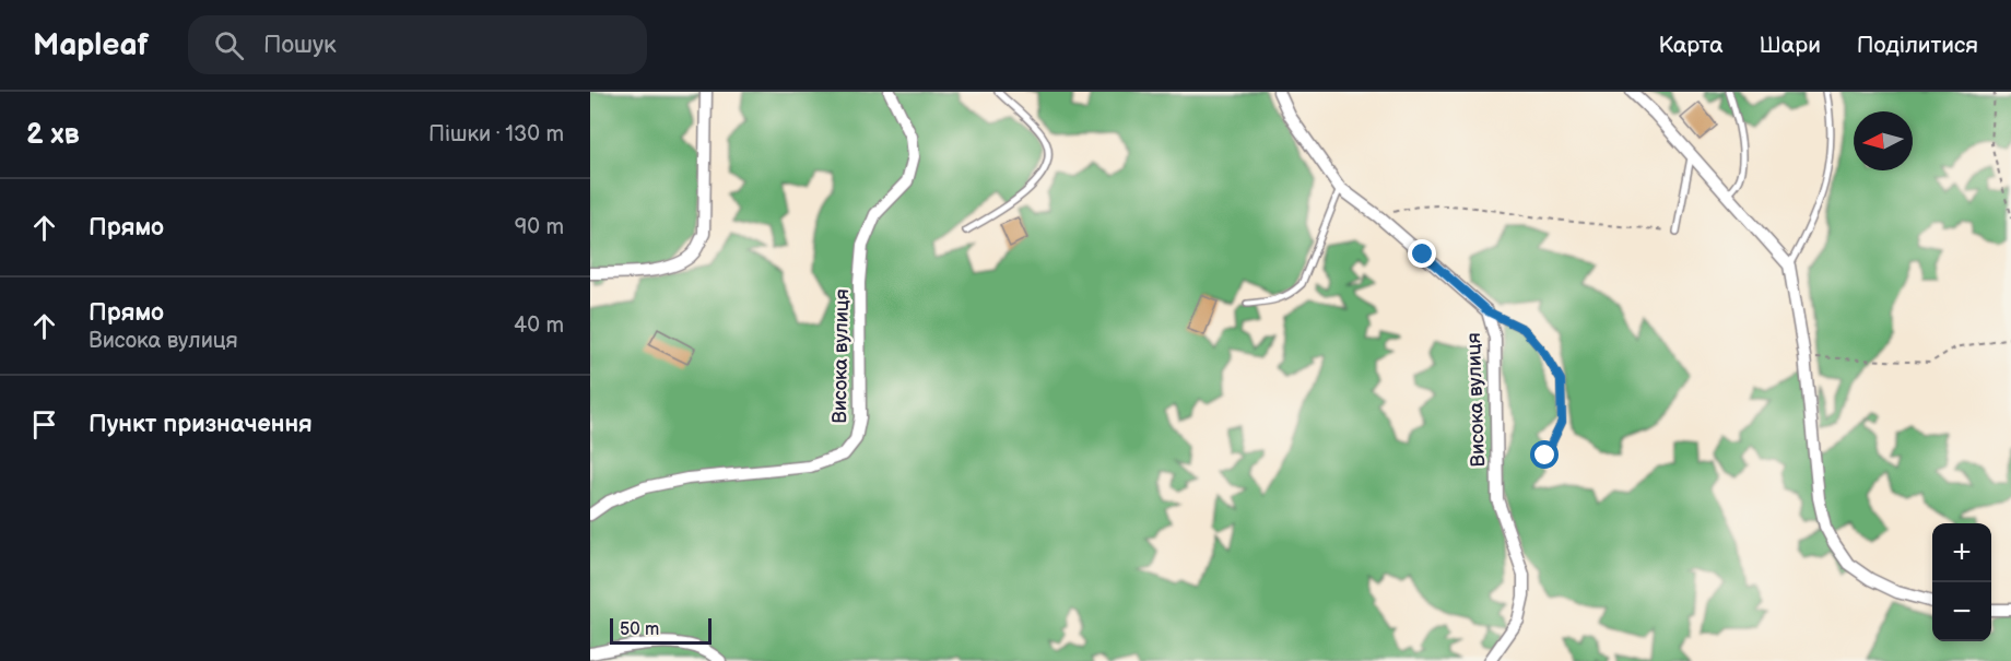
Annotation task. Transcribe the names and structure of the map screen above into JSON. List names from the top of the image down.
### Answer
{
  "streets": {
    "street": ["Висока вулиця"]
  },
  "scale_bar": "50 m",
  "north": "left",
  "page": {
    "header": "Mapleaf",
    "search": "Пошук",
    "nav": ["Карта", "Шари", "Поділитися"],
    "heading": ["2 хв", "Пішки · 130 m"],
    "list": [
      ["Прямо", "90 m"],
      ["Прямо", "Висока вулиця", "40 m"],
      "Пункт призначення"
    ],
    "map_buttons": ["+", "−"],
    "scale": "50 m"
  }
}
